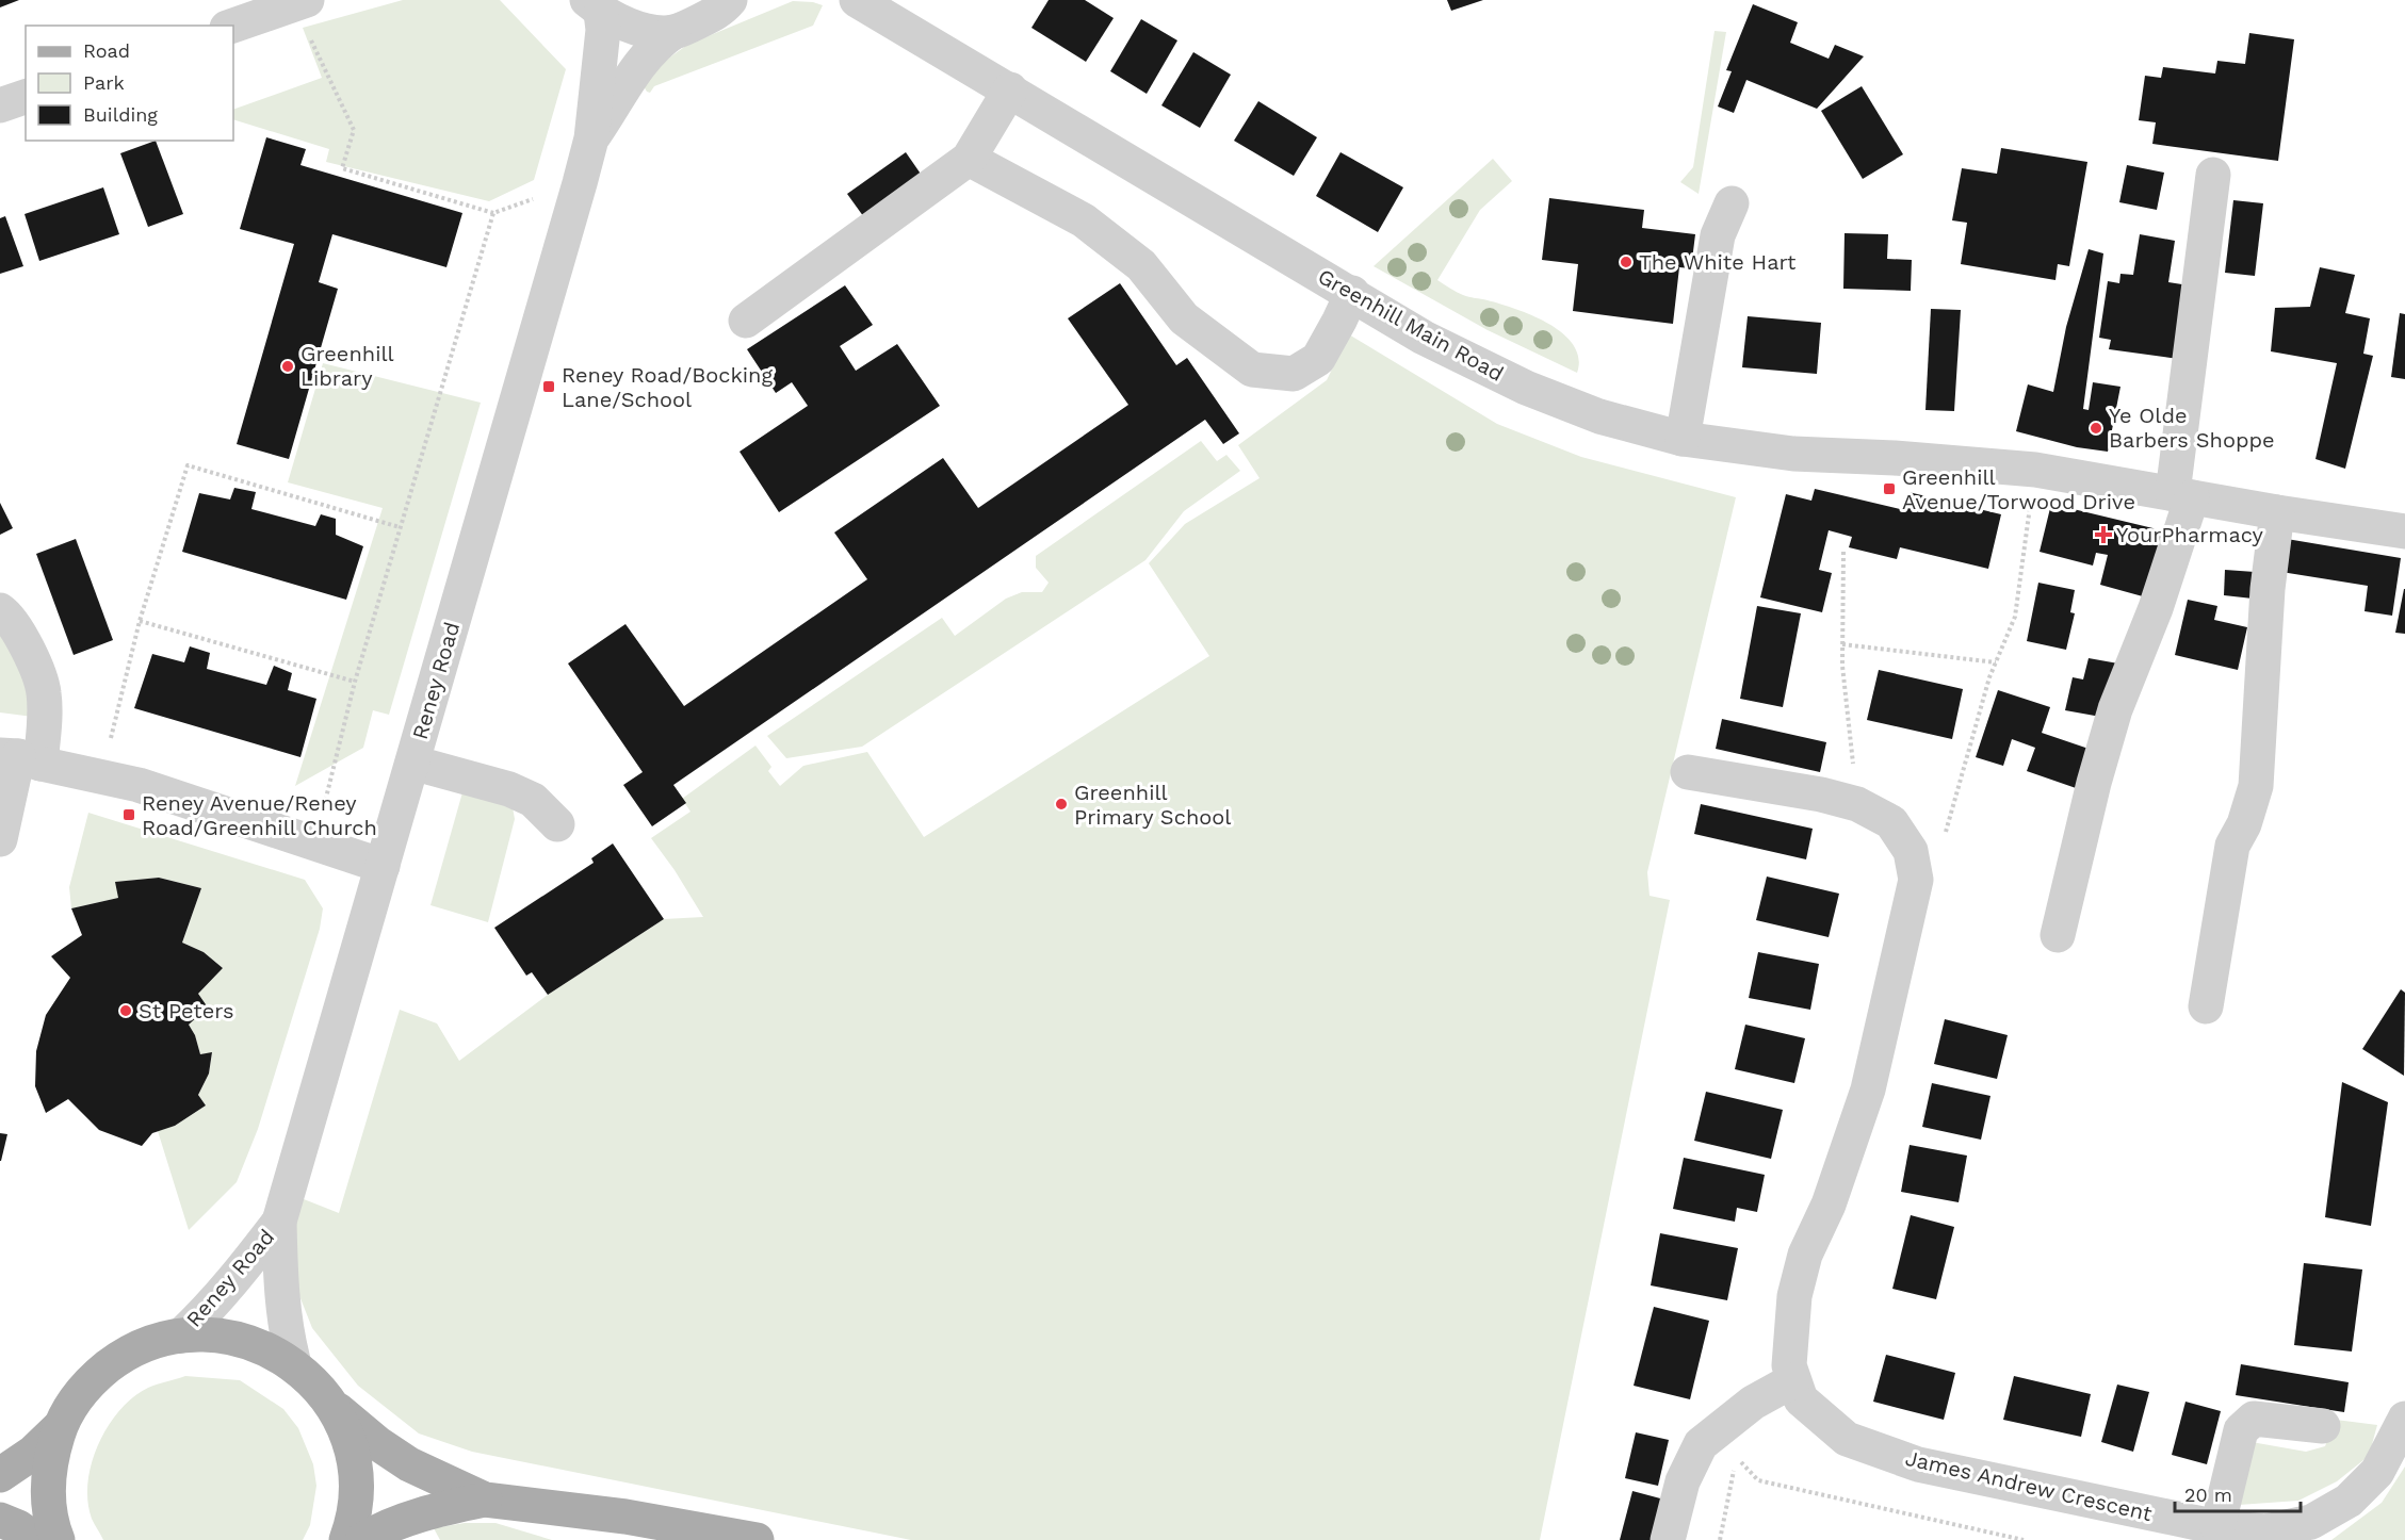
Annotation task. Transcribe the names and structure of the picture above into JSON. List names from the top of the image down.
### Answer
{
  "streets": {
    "street": ["Greenhill Main Road", "Reney Road", "James Andrew Crescent"]
  },
  "places": {
    "other": [
      "The White Hart",
      "Greenhill Library",
      "Ye Olde Barbers Shoppe",
      "Greenhill Primary School",
      "St Peters"
    ],
    "transit": ["Reney Road/Bocking Lane/School", "Greenhill Avenue/Torwood Drive", "Reney Avenue/Reney Road/Greenhill Church"],
    "health": ["YourPharmacy"]
  },
  "legend": ["Road", "Park", "Building"],
  "scale_bar": "20 m"
}
